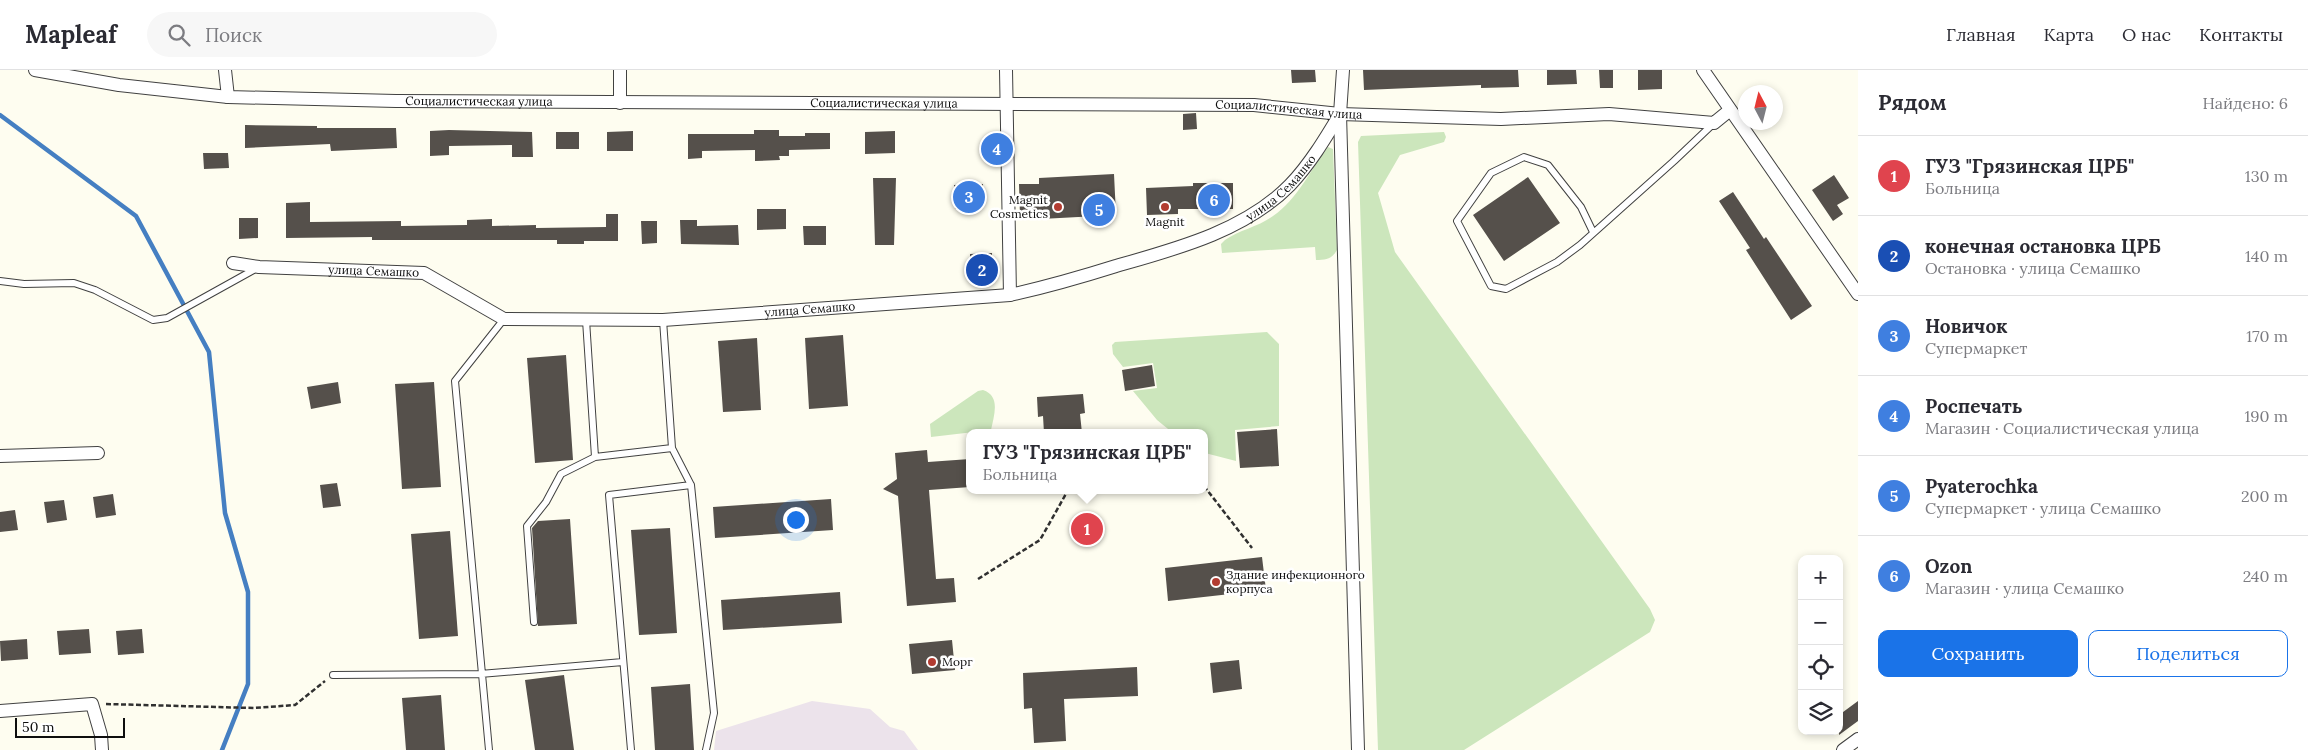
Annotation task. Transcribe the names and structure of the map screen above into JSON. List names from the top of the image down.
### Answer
{
  "streets": {
    "street": ["Социалистическая улица", "улица Семашко"]
  },
  "crossings": [
    ["Социалистическая улица", "улица Семашко"]
  ],
  "places": [
    "Magnit Cosmetics",
    "Magnit",
    "Здание инфекционного корпуса",
    "Морг"
  ],
  "scale_bar": "50 m",
  "north": "top",
  "page": {
    "header": "Mapleaf",
    "search": "Поиск",
    "nav": [
      "Главная",
      "Карта",
      "О нас",
      "Контакты"
    ],
    "heading": ["Рядом", "Найдено: 6"],
    "pins": [
      "4",
      "3",
      "6",
      "5",
      "2",
      "1"
    ],
    "list": [
      {
        "mark": "1",
        "name": "ГУЗ \"Грязинская ЦРБ\"",
        "note": "Больница",
        "value": "130 m"
      },
      {
        "mark": "2",
        "name": "конечная остановка ЦРБ",
        "note": "Остановка · улица Семашко",
        "value": "140 m"
      },
      {
        "mark": "3",
        "name": "Новичок",
        "note": "Супермаркет",
        "value": "170 m"
      },
      {
        "mark": "4",
        "name": "Роспечать",
        "note": "Магазин · Социалистическая улица",
        "value": "190 m"
      },
      {
        "mark": "5",
        "name": "Pyaterochka",
        "note": "Супермаркет · улица Семашко",
        "value": "200 m"
      },
      {
        "mark": "6",
        "name": "Ozon",
        "note": "Магазин · улица Семашко",
        "value": "240 m"
      }
    ],
    "popup": ["ГУЗ \"Грязинская ЦРБ\"", "Больница"],
    "map_buttons": ["+", "−"],
    "buttons": ["Сохранить", "Поделиться"],
    "scale": "50 m"
  }
}
